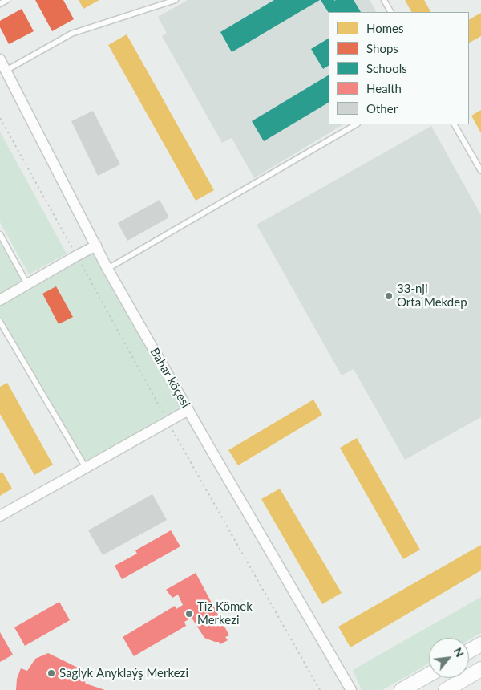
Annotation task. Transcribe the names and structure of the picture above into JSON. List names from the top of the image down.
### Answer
{
  "streets": {
    "street": ["Bahar köçesi"]
  },
  "places": ["33-nji Orta Mekdep", "Tiz Kömek Merkezi", "Saglyk Anyklaýş Merkezi"],
  "legend": [
    "Homes",
    "Shops",
    "Schools",
    "Health",
    "Other"
  ],
  "north": "top right"
}
